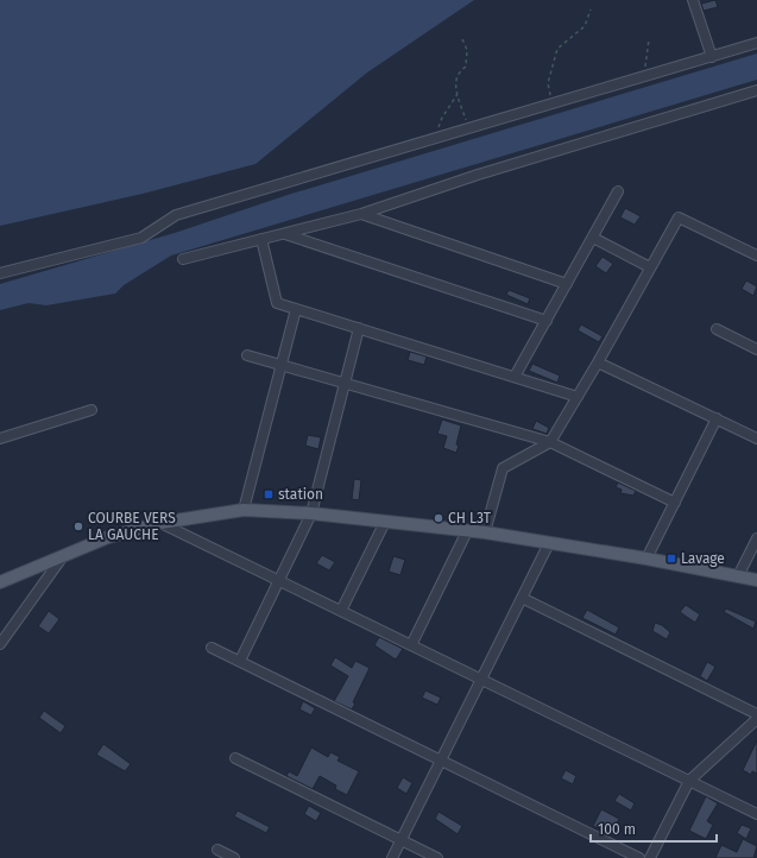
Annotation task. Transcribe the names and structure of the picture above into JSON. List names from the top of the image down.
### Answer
{
  "places": {
    "transit": ["station", "Lavage"],
    "other": ["CH L3T", "COURBE VERS LA GAUCHE"]
  },
  "scale_bar": "100 m"
}
